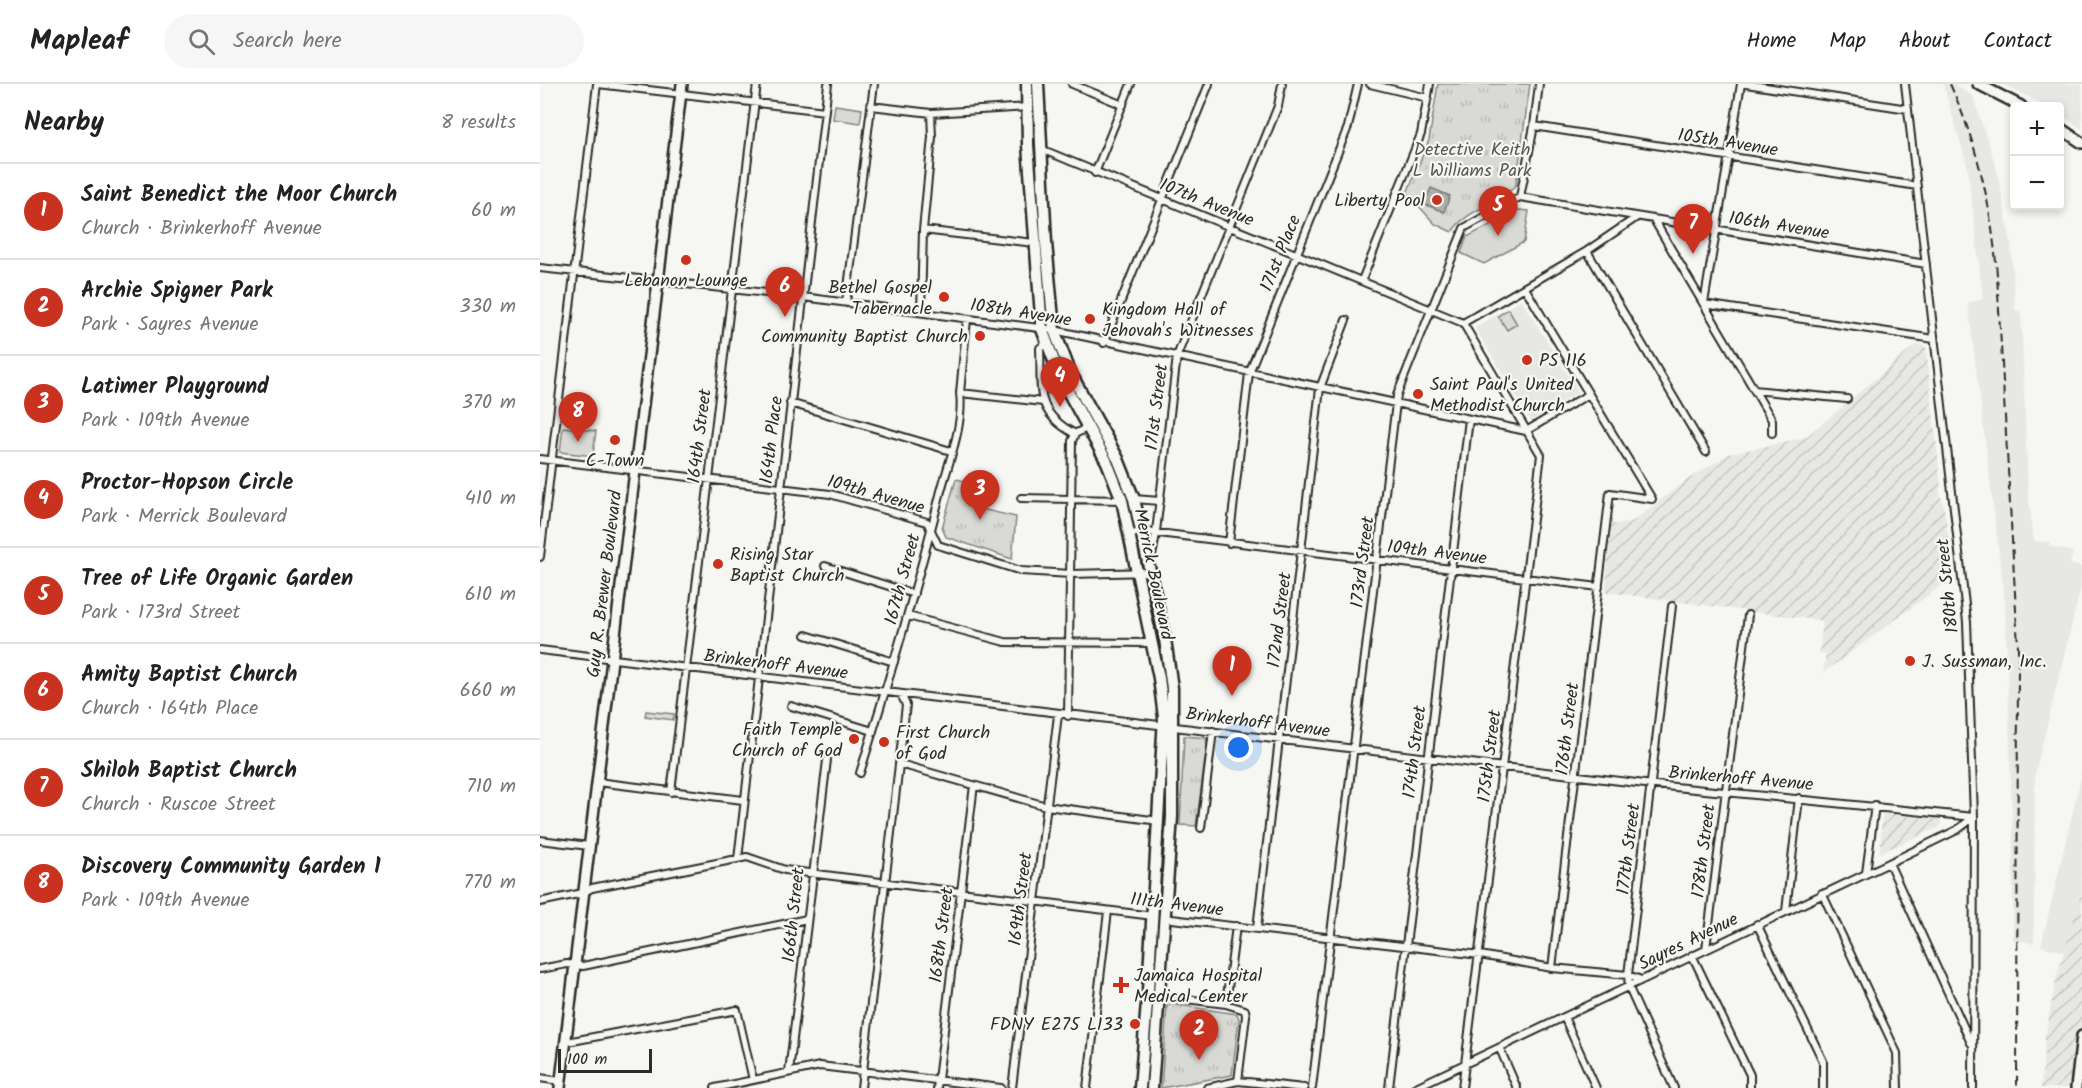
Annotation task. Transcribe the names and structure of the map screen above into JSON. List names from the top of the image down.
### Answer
{
  "streets": {
    "main road": ["Merrick Boulevard", "Guy R. Brewer Boulevard"],
    "street": [
      "105th Avenue",
      "107th Avenue",
      "106th Avenue",
      "171st Place",
      "108th Avenue",
      "171st Street",
      "164th Street",
      "164th Place",
      "109th Avenue",
      "173rd Street",
      "167th Street",
      "180th Street",
      "172nd Street",
      "Brinkerhoff Avenue",
      "176th Street",
      "174th Street",
      "175th Street",
      "177th Street",
      "178th Street",
      "169th Street",
      "111th Avenue",
      "166th Street",
      "168th Street",
      "Sayres Avenue"
    ]
  },
  "crossings": [
    ["105th Avenue", "180th Street"],
    ["107th Avenue", "171st Place"],
    ["107th Avenue", "171st Street"],
    ["107th Avenue", "173rd Street"],
    ["107th Avenue", "Merrick Boulevard"],
    ["107th Avenue", "175th Street"],
    ["106th Avenue", "173rd Street"],
    ["106th Avenue", "180th Street"],
    ["171st Place", "108th Avenue"],
    ["171st Place", "109th Avenue"],
    ["108th Avenue", "171st Street"],
    ["108th Avenue", "164th Street"],
    ["108th Avenue", "164th Place"],
    ["108th Avenue", "173rd Street"],
    ["108th Avenue", "Merrick Boulevard"],
    ["108th Avenue", "167th Street"],
    ["108th Avenue", "Guy R. Brewer Boulevard"],
    ["108th Avenue", "172nd Street"],
    ["108th Avenue", "174th Street"],
    ["108th Avenue", "175th Street"],
    ["171st Street", "109th Avenue"],
    ["171st Street", "Merrick Boulevard"],
    ["164th Street", "109th Avenue"],
    ["164th Street", "Brinkerhoff Avenue"],
    ["164th Place", "109th Avenue"],
    ["164th Place", "Brinkerhoff Avenue"],
    ["164th Place", "111th Avenue"],
    ["109th Avenue", "173rd Street"],
    ["109th Avenue", "Merrick Boulevard"],
    ["109th Avenue", "167th Street"],
    ["109th Avenue", "Guy R. Brewer Boulevard"],
    ["109th Avenue", "172nd Street"],
    ["109th Avenue", "176th Street"],
    ["109th Avenue", "174th Street"],
    ["109th Avenue", "175th Street"],
    ["173rd Street", "Brinkerhoff Avenue"],
    ["173rd Street", "111th Avenue"],
    ["Merrick Boulevard", "Brinkerhoff Avenue"],
    ["Merrick Boulevard", "111th Avenue"],
    ["167th Street", "Brinkerhoff Avenue"],
    ["Guy R. Brewer Boulevard", "Brinkerhoff Avenue"],
    ["Guy R. Brewer Boulevard", "111th Avenue"],
    ["180th Street", "Brinkerhoff Avenue"],
    ["180th Street", "Sayres Avenue"],
    ["172nd Street", "Brinkerhoff Avenue"],
    ["172nd Street", "111th Avenue"],
    ["Brinkerhoff Avenue", "176th Street"],
    ["Brinkerhoff Avenue", "174th Street"],
    ["Brinkerhoff Avenue", "175th Street"],
    ["Brinkerhoff Avenue", "177th Street"],
    ["Brinkerhoff Avenue", "178th Street"],
    ["Brinkerhoff Avenue", "169th Street"],
    ["Brinkerhoff Avenue", "Sayres Avenue"],
    ["176th Street", "111th Avenue"],
    ["174th Street", "111th Avenue"],
    ["175th Street", "111th Avenue"],
    ["175th Street", "Sayres Avenue"],
    ["177th Street", "111th Avenue"],
    ["177th Street", "Sayres Avenue"],
    ["178th Street", "Sayres Avenue"],
    ["169th Street", "111th Avenue"],
    ["111th Avenue", "166th Street"],
    ["111th Avenue", "168th Street"],
    ["111th Avenue", "Sayres Avenue"]
  ],
  "parks": ["Detective Keith L Williams Park"],
  "places": {
    "other": [
      "Liberty Pool",
      "Lebanon Lounge",
      "Bethel Gospel Tabernacle",
      "Kingdom Hall of Jehovah's Witnesses",
      "Community Baptist Church",
      "PS 116",
      "Saint Paul's United Methodist Church",
      "C-Town",
      "Rising Star Baptist Church",
      "J. Sussman, Inc.",
      "Faith Temple Church of God",
      "First Church of God",
      "FDNY E275 L133"
    ],
    "health": ["Jamaica Hospital Medical Center"]
  },
  "scale_bar": "100 m",
  "page": {
    "header": "Mapleaf",
    "search": "Search here",
    "nav": [
      "Home",
      "Map",
      "About",
      "Contact"
    ],
    "heading": ["Nearby", "8 results"],
    "map_buttons": ["+", "−"],
    "list": [
      {
        "mark": "1",
        "name": "Saint Benedict the Moor Church",
        "note": "Church · Brinkerhoff Avenue",
        "value": "60 m"
      },
      {
        "mark": "2",
        "name": "Archie Spigner Park",
        "note": "Park · Sayres Avenue",
        "value": "330 m"
      },
      {
        "mark": "3",
        "name": "Latimer Playground",
        "note": "Park · 109th Avenue",
        "value": "370 m"
      },
      {
        "mark": "4",
        "name": "Proctor-Hopson Circle",
        "note": "Park · Merrick Boulevard",
        "value": "410 m"
      },
      {
        "mark": "5",
        "name": "Tree of Life Organic Garden",
        "note": "Park · 173rd Street",
        "value": "610 m"
      },
      {
        "mark": "6",
        "name": "Amity Baptist Church",
        "note": "Church · 164th Place",
        "value": "660 m"
      },
      {
        "mark": "7",
        "name": "Shiloh Baptist Church",
        "note": "Church · Ruscoe Street",
        "value": "710 m"
      },
      {
        "mark": "8",
        "name": "Discovery Community Garden 1",
        "note": "Park · 109th Avenue",
        "value": "770 m"
      }
    ],
    "pins": [
      "5",
      "7",
      "6",
      "4",
      "8",
      "3",
      "1",
      "2"
    ],
    "scale": "100 m"
  }
}
